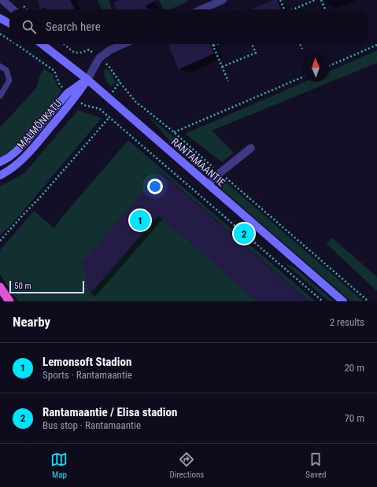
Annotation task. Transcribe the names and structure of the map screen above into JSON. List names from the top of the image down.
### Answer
{
  "streets": {
    "main road": ["MALMÖNKATU", "RANTAMAANTIE"]
  },
  "crossings": [
    ["MALMÖNKATU", "RANTAMAANTIE"]
  ],
  "scale_bar": "50 m",
  "north": "top",
  "page": {
    "search": "Search here",
    "pins": ["1", "2"],
    "scale": "50 m",
    "heading": ["Nearby", "2 results"],
    "list": [
      {
        "mark": "1",
        "name": "Lemonsoft Stadion",
        "note": "Sports · Rantamaantie",
        "value": "20 m"
      },
      {
        "mark": "2",
        "name": "Rantamaantie / Elisa stadion",
        "note": "Bus stop · Rantamaantie",
        "value": "70 m"
      }
    ],
    "nav": ["Map", "Directions", "Saved"]
  }
}
